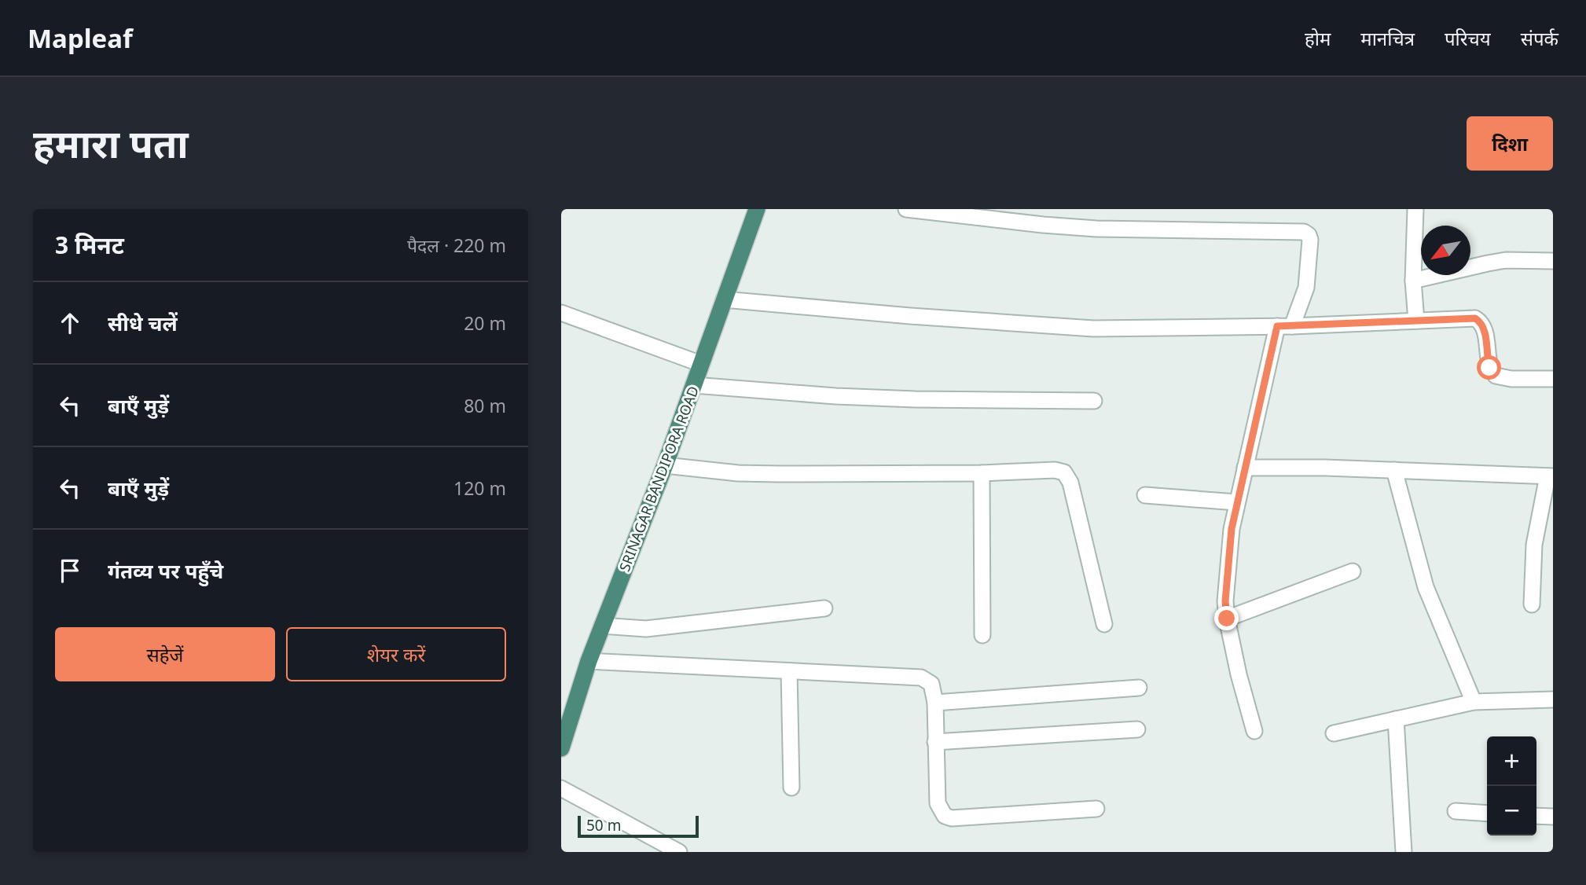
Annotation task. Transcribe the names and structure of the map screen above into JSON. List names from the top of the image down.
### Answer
{
  "streets": {
    "highway": ["SRINAGAR BANDIPORA ROAD"]
  },
  "scale_bar": "50 m",
  "north": "bottom left",
  "page": {
    "header": "Mapleaf",
    "nav": [
      "होम",
      "मानचित्र",
      "परिचय",
      "संपर्क"
    ],
    "buttons": [
      "दिशा",
      ["सहेजें", "शेयर करें"]
    ],
    "title": "हमारा पता",
    "heading": ["3 मिनट", "पैदल · 220 m"],
    "list": [
      ["सीधे चलें", "20 m"],
      ["बाएँ मुड़ें", "80 m"],
      ["बाएँ मुड़ें", "120 m"],
      "गंतव्य पर पहुँचे"
    ],
    "map_buttons": ["+", "−"],
    "scale": "50 m"
  }
}
